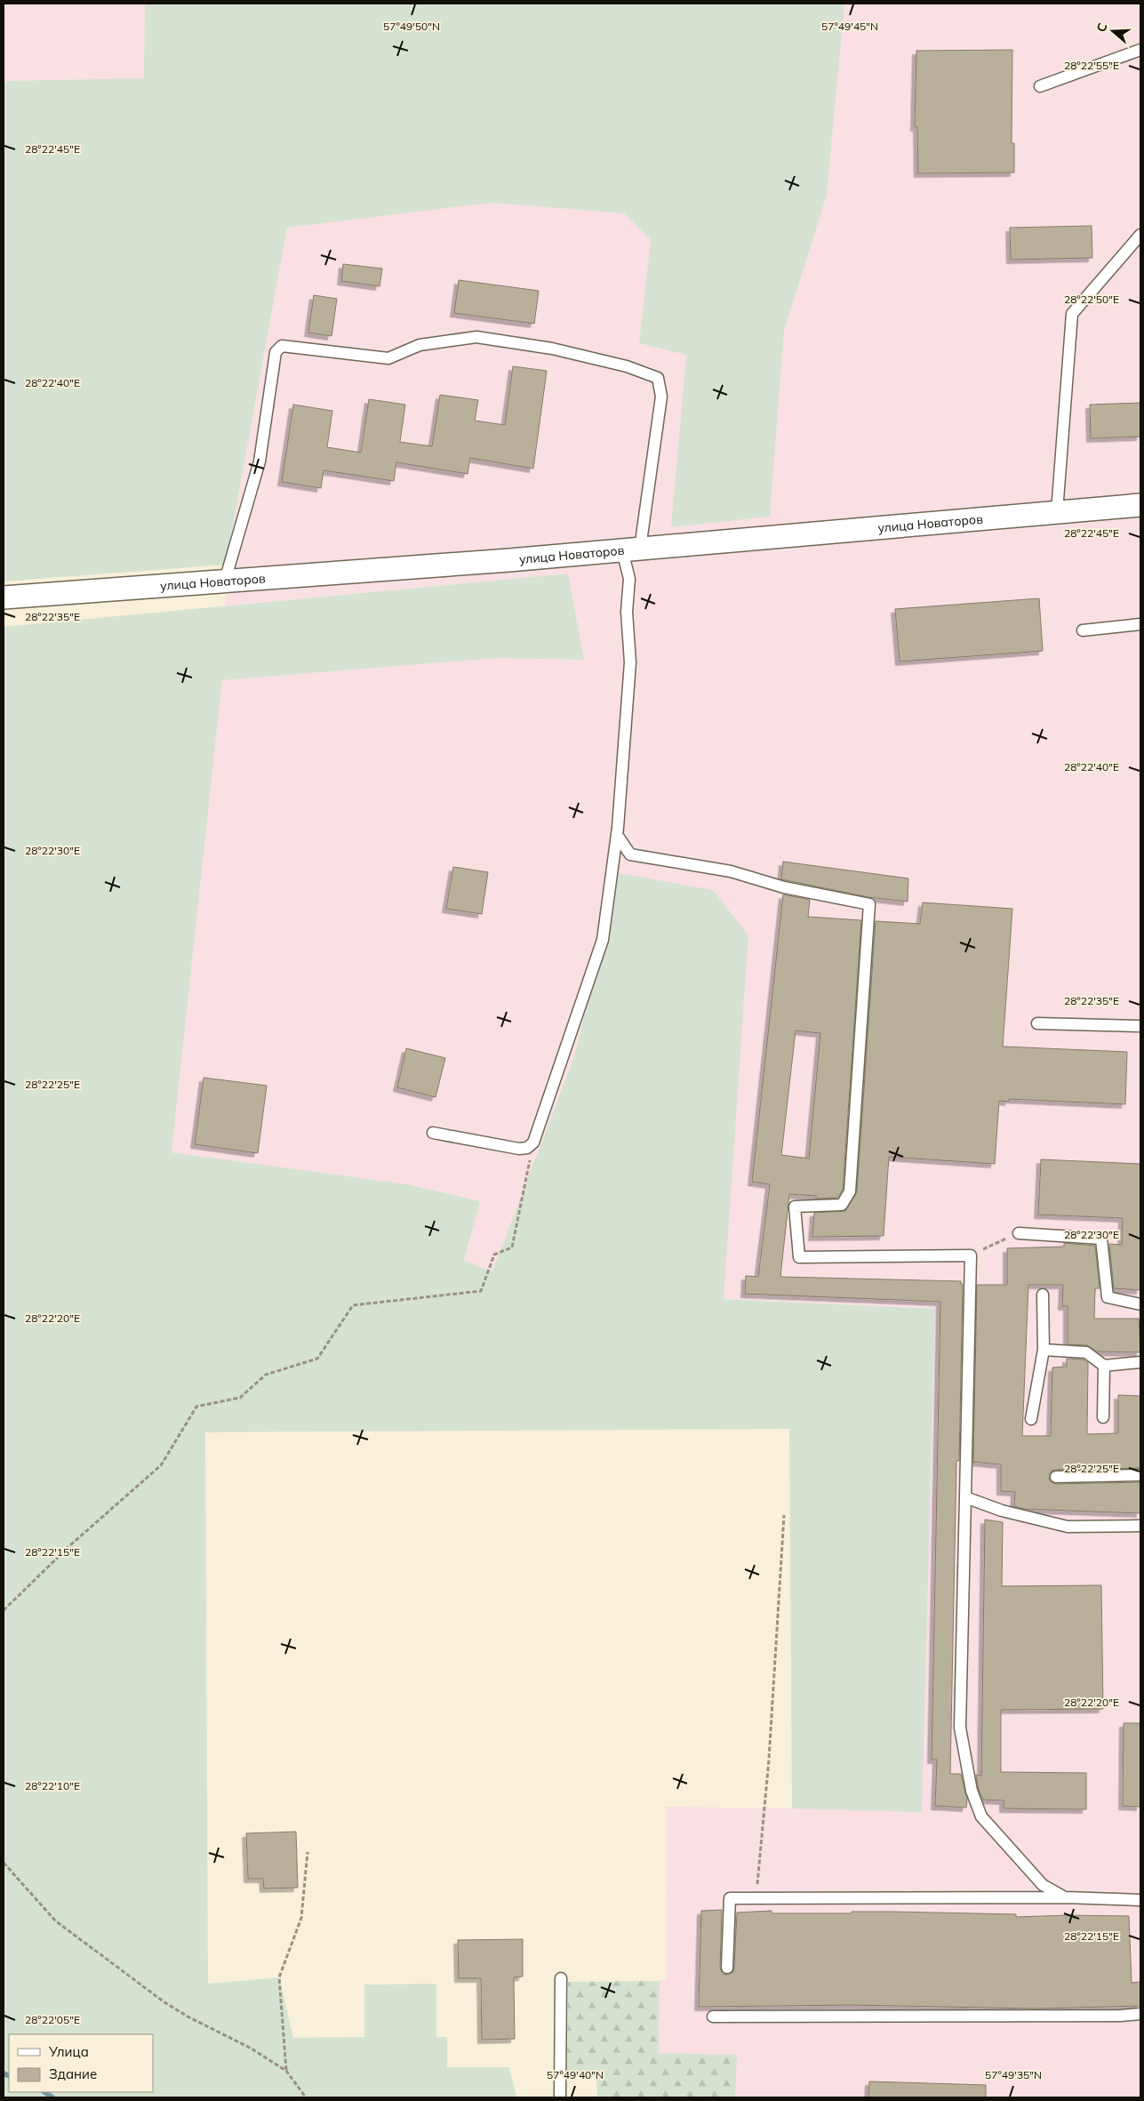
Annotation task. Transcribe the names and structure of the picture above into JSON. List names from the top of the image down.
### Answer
{
  "streets": {
    "street": ["улица Новаторов"]
  },
  "legend": ["Улица", "Здание"],
  "north": "left",
  "coordinates": [
    "57°49'50\"N",
    "57°49'45\"N",
    "28°22'55\"E",
    "28°22'45\"E",
    "28°22'50\"E",
    "28°22'40\"E",
    "28°22'35\"E",
    "28°22'30\"E",
    "28°22'25\"E",
    "28°22'20\"E",
    "28°22'15\"E",
    "28°22'10\"E",
    "28°22'05\"E",
    "57°49'40\"N",
    "57°49'35\"N"
  ]
}
